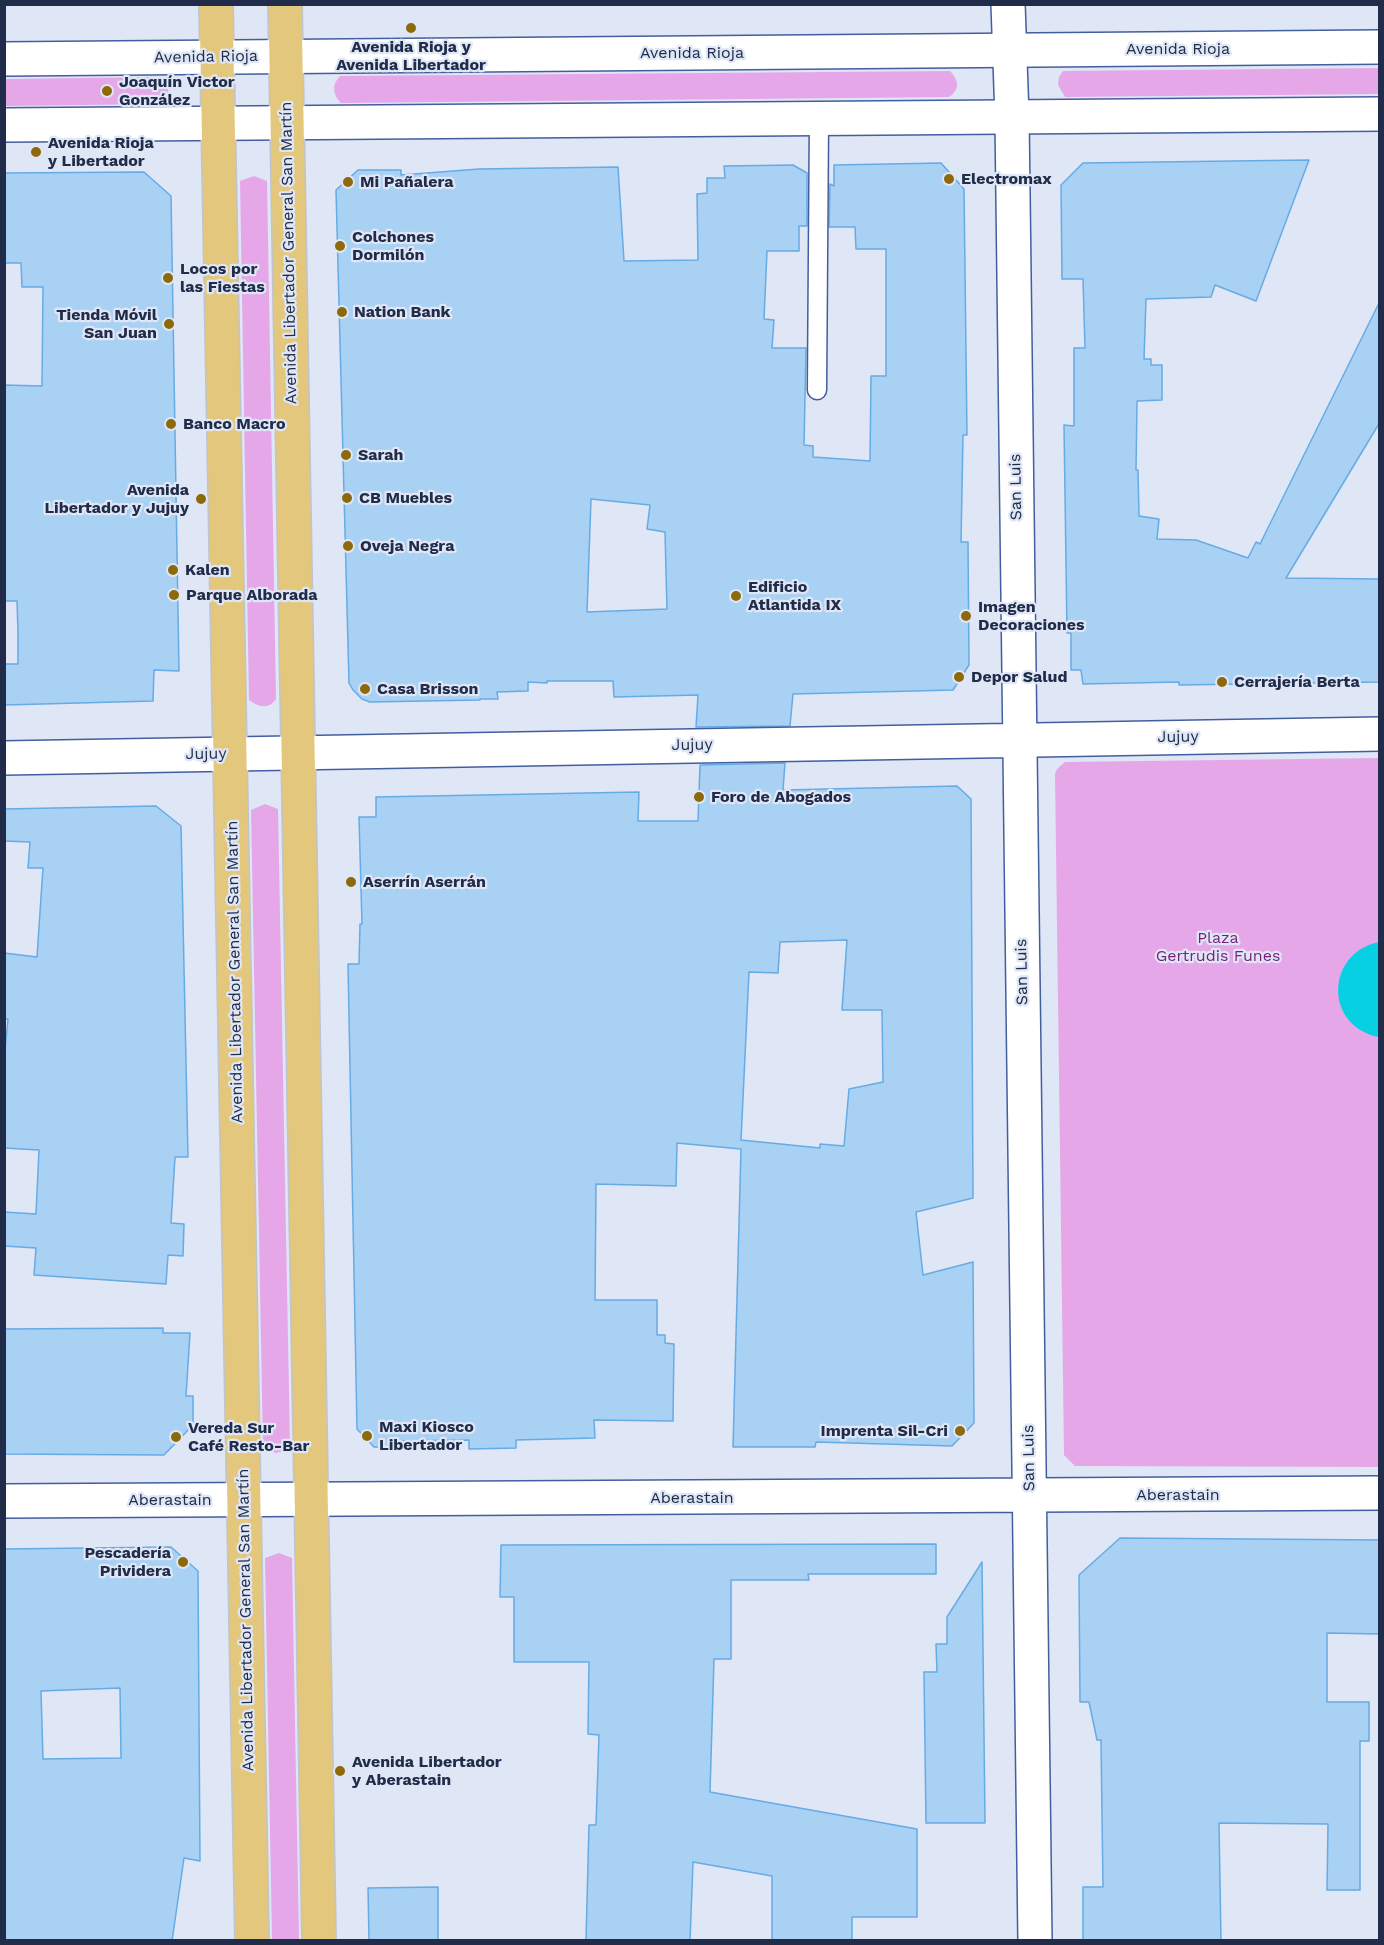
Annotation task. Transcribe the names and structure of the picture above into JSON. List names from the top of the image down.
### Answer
{
  "streets": {
    "main road": ["Avenida Libertador General San Martín"],
    "street": [
      "Avenida Rioja",
      "San Luis",
      "Jujuy",
      "Aberastain"
    ]
  },
  "crossings": [
    ["Avenida Rioja", "Avenida Libertador General San Martín"],
    ["Avenida Rioja", "San Luis"],
    ["Avenida Libertador General San Martín", "Jujuy"],
    ["Avenida Libertador General San Martín", "Aberastain"],
    ["San Luis", "Jujuy"],
    ["San Luis", "Aberastain"]
  ],
  "parks": ["Plaza Gertrudis Funes"],
  "places": [
    "Avenida Rioja y Avenida Libertador",
    "Joaquín Victor González",
    "Avenida Rioja y Libertador",
    "Electromax",
    "Mi Pañalera",
    "Colchones Dormilón",
    "Locos por las Fiestas",
    "Nation Bank",
    "Tienda Móvil San Juan",
    "Banco Macro",
    "Sarah",
    "CB Muebles",
    "Avenida Libertador y Jujuy",
    "Oveja Negra",
    "Kalen",
    "Parque Alborada",
    "Edificio Atlantida IX",
    "Imagen Decoraciones",
    "Depor Salud",
    "Cerrajería Berta",
    "Casa Brisson",
    "Foro de Abogados",
    "Aserrín Aserrán",
    "Imprenta Sil-Cri",
    "Maxi Kiosco Libertador",
    "Vereda Sur Café Resto-Bar",
    "Pescadería Prividera",
    "Avenida Libertador y Aberastain"
  ]
}
